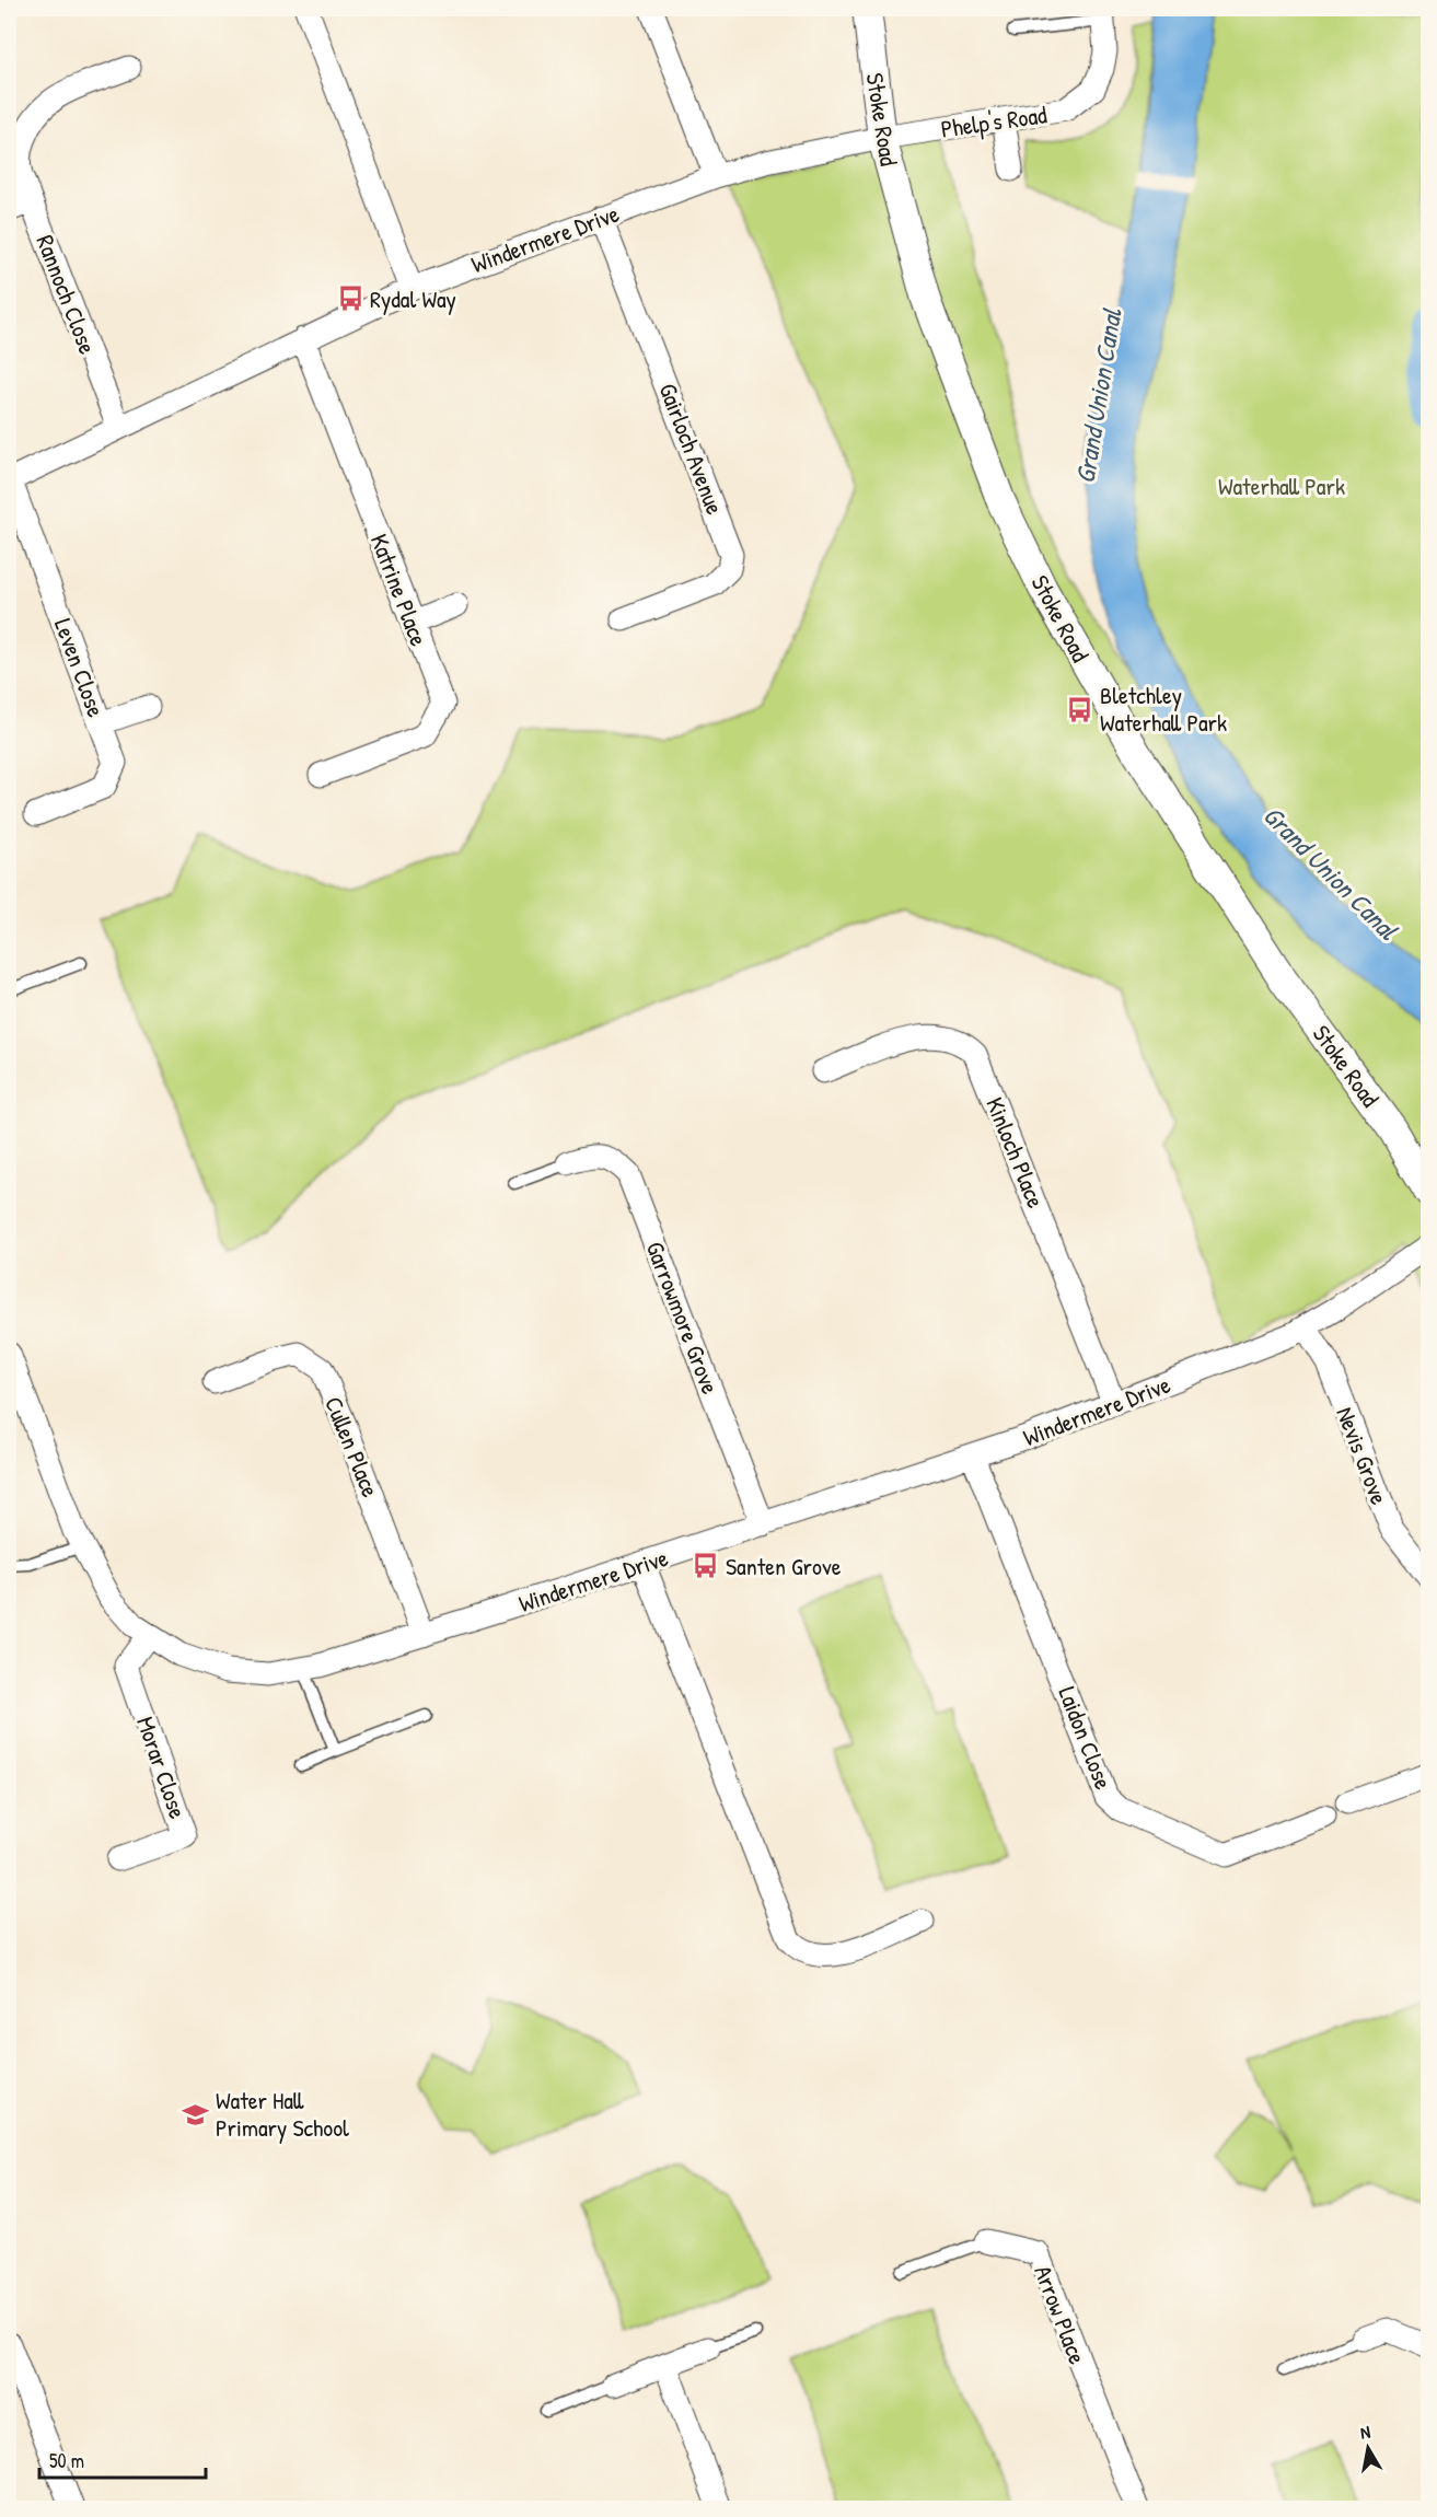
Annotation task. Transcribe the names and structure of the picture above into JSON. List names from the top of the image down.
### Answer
{
  "streets": {
    "street": [
      "Stoke Road",
      "Phelp's Road",
      "Windermere Drive",
      "Rannoch Close",
      "Gairloch Avenue",
      "Katrine Place",
      "Leven Close",
      "Kinloch Place",
      "Garrowmore Grove",
      "Cullen Place",
      "Nevis Grove",
      "Laidon Close",
      "Morar Close",
      "Arrow Place"
    ]
  },
  "crossings": [
    ["Stoke Road", "Phelp's Road"],
    ["Stoke Road", "Windermere Drive"],
    ["Phelp's Road", "Windermere Drive"],
    ["Windermere Drive", "Rannoch Close"],
    ["Windermere Drive", "Gairloch Avenue"],
    ["Windermere Drive", "Katrine Place"],
    ["Windermere Drive", "Leven Close"],
    ["Windermere Drive", "Kinloch Place"],
    ["Windermere Drive", "Garrowmore Grove"],
    ["Windermere Drive", "Cullen Place"],
    ["Windermere Drive", "Nevis Grove"],
    ["Windermere Drive", "Laidon Close"],
    ["Windermere Drive", "Morar Close"]
  ],
  "water": ["Grand Union Canal"],
  "parks": ["Waterhall Park"],
  "places": {
    "bus stop": ["Rydal Way", "Bletchley Waterhall Park", "Santen Grove"],
    "school or university": ["Water Hall Primary School"]
  },
  "scale_bar": "50 m",
  "north": "top"
}
